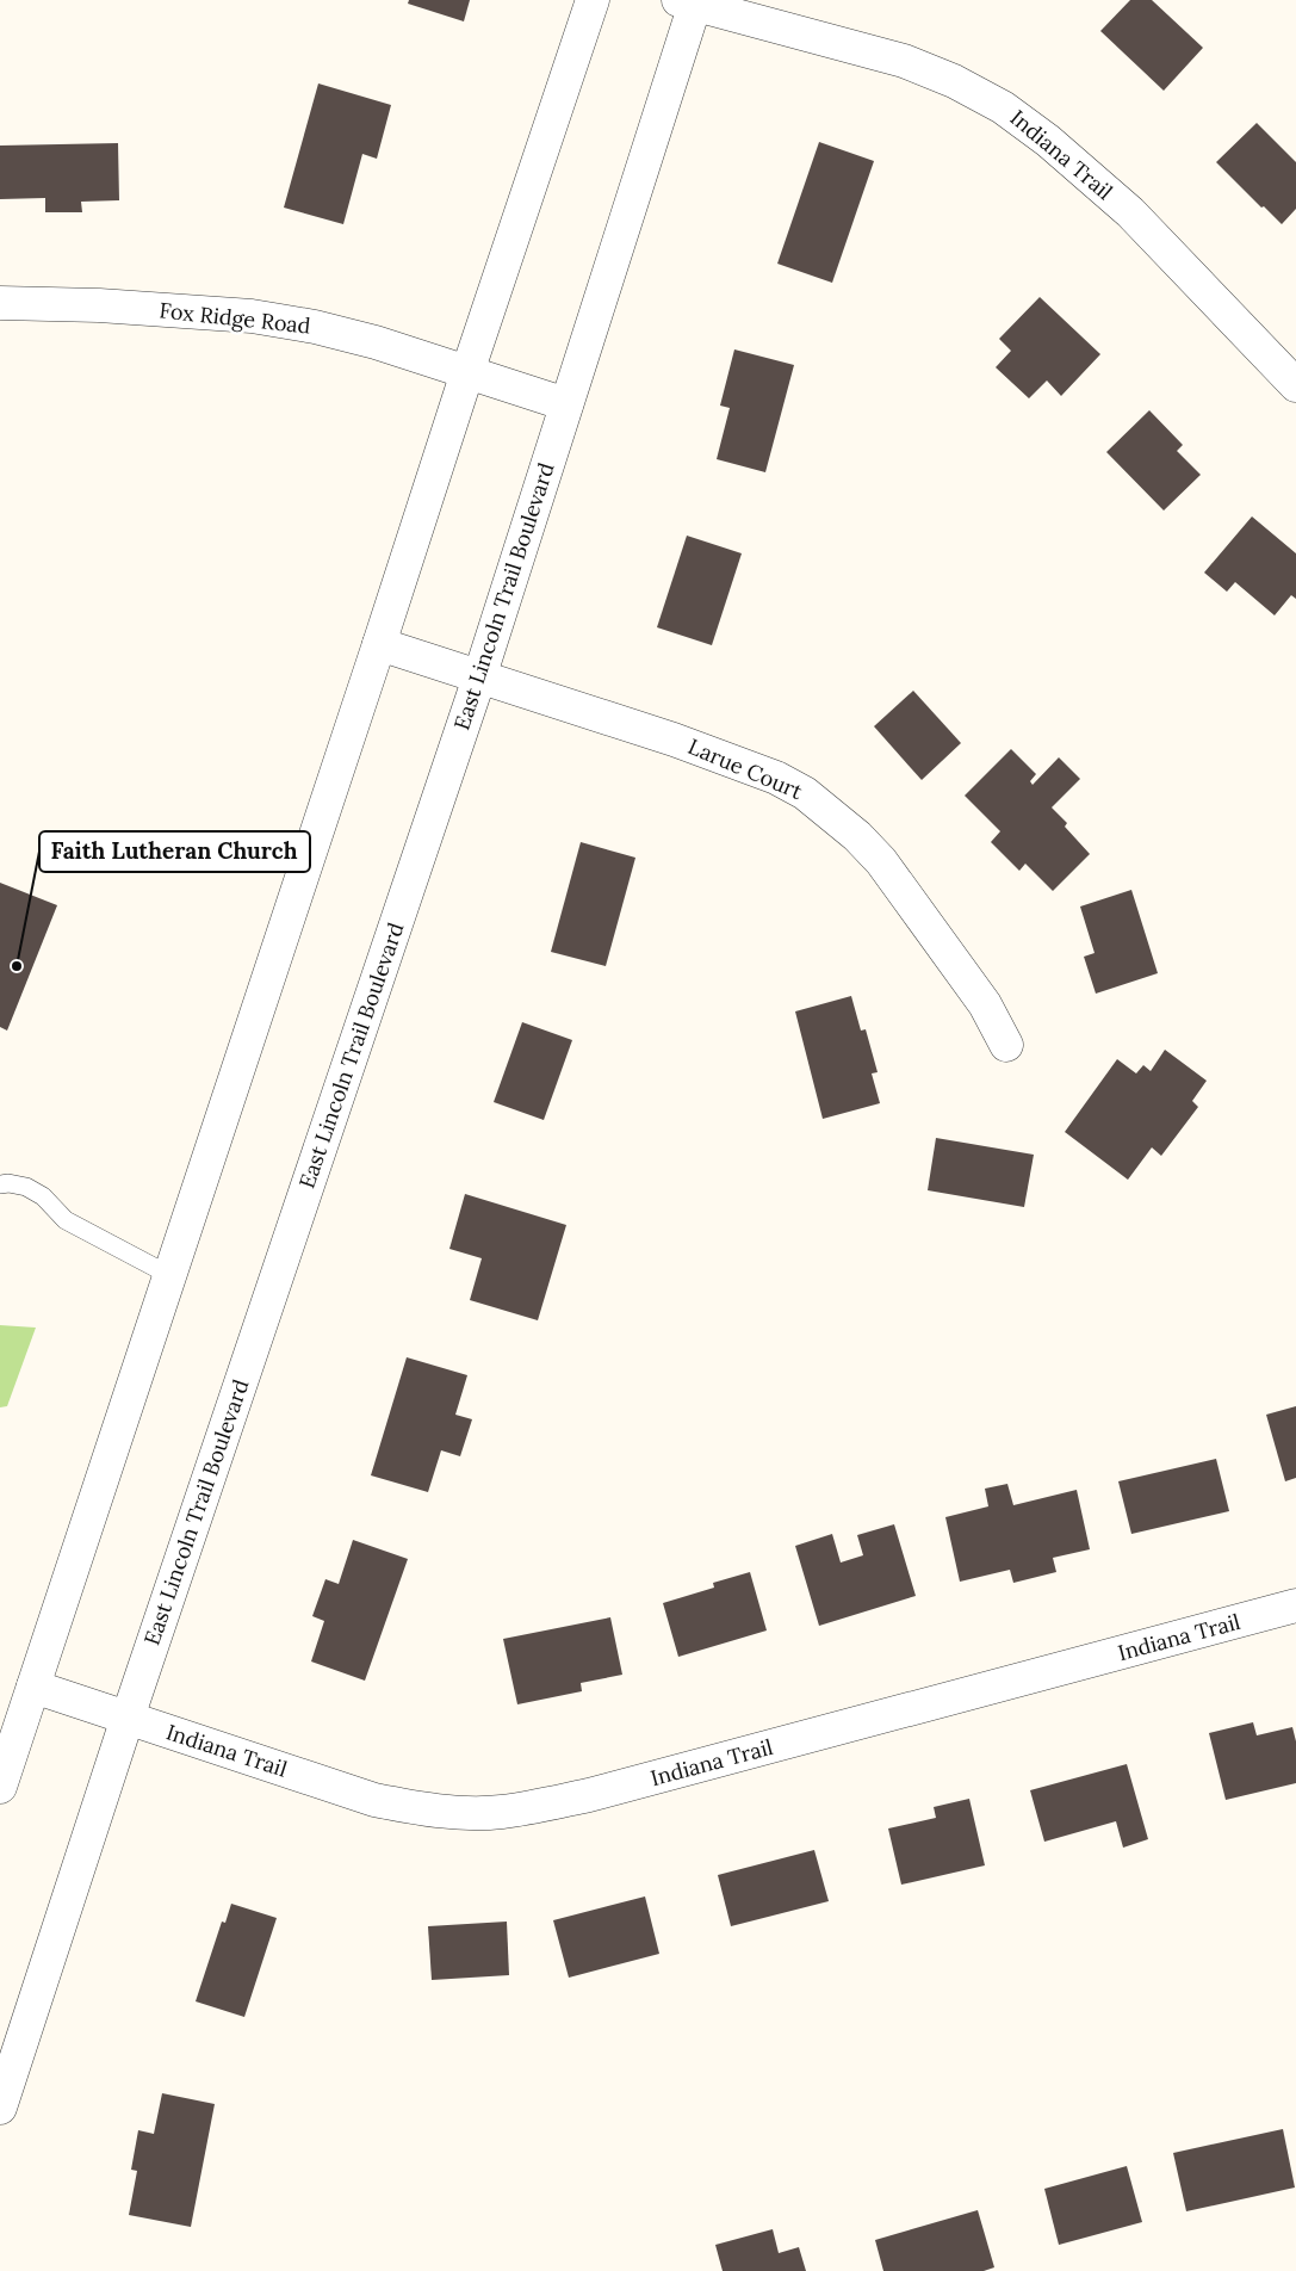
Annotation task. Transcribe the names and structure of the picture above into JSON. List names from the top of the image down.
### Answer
{
  "streets": {
    "street": [
      "Indiana Trail",
      "Fox Ridge Road",
      "East Lincoln Trail Boulevard",
      "Larue Court"
    ]
  },
  "crossings": [
    ["Indiana Trail", "East Lincoln Trail Boulevard"],
    ["Fox Ridge Road", "East Lincoln Trail Boulevard"],
    ["East Lincoln Trail Boulevard", "Larue Court"]
  ],
  "places": ["Faith Lutheran Church"]
}
